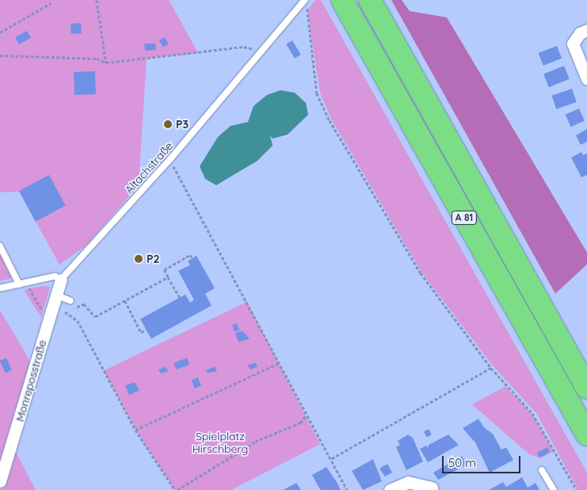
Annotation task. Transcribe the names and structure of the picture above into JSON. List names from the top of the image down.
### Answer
{
  "streets": {
    "highway": ["A 81"],
    "street": ["Monreposstraße"],
    "lane": ["Altachstraße"]
  },
  "crossings": [
    ["Altachstraße", "Monreposstraße"]
  ],
  "parks": ["Spielplatz Hirschberg"],
  "places": ["P3", "P2"],
  "scale_bar": "50 m"
}
